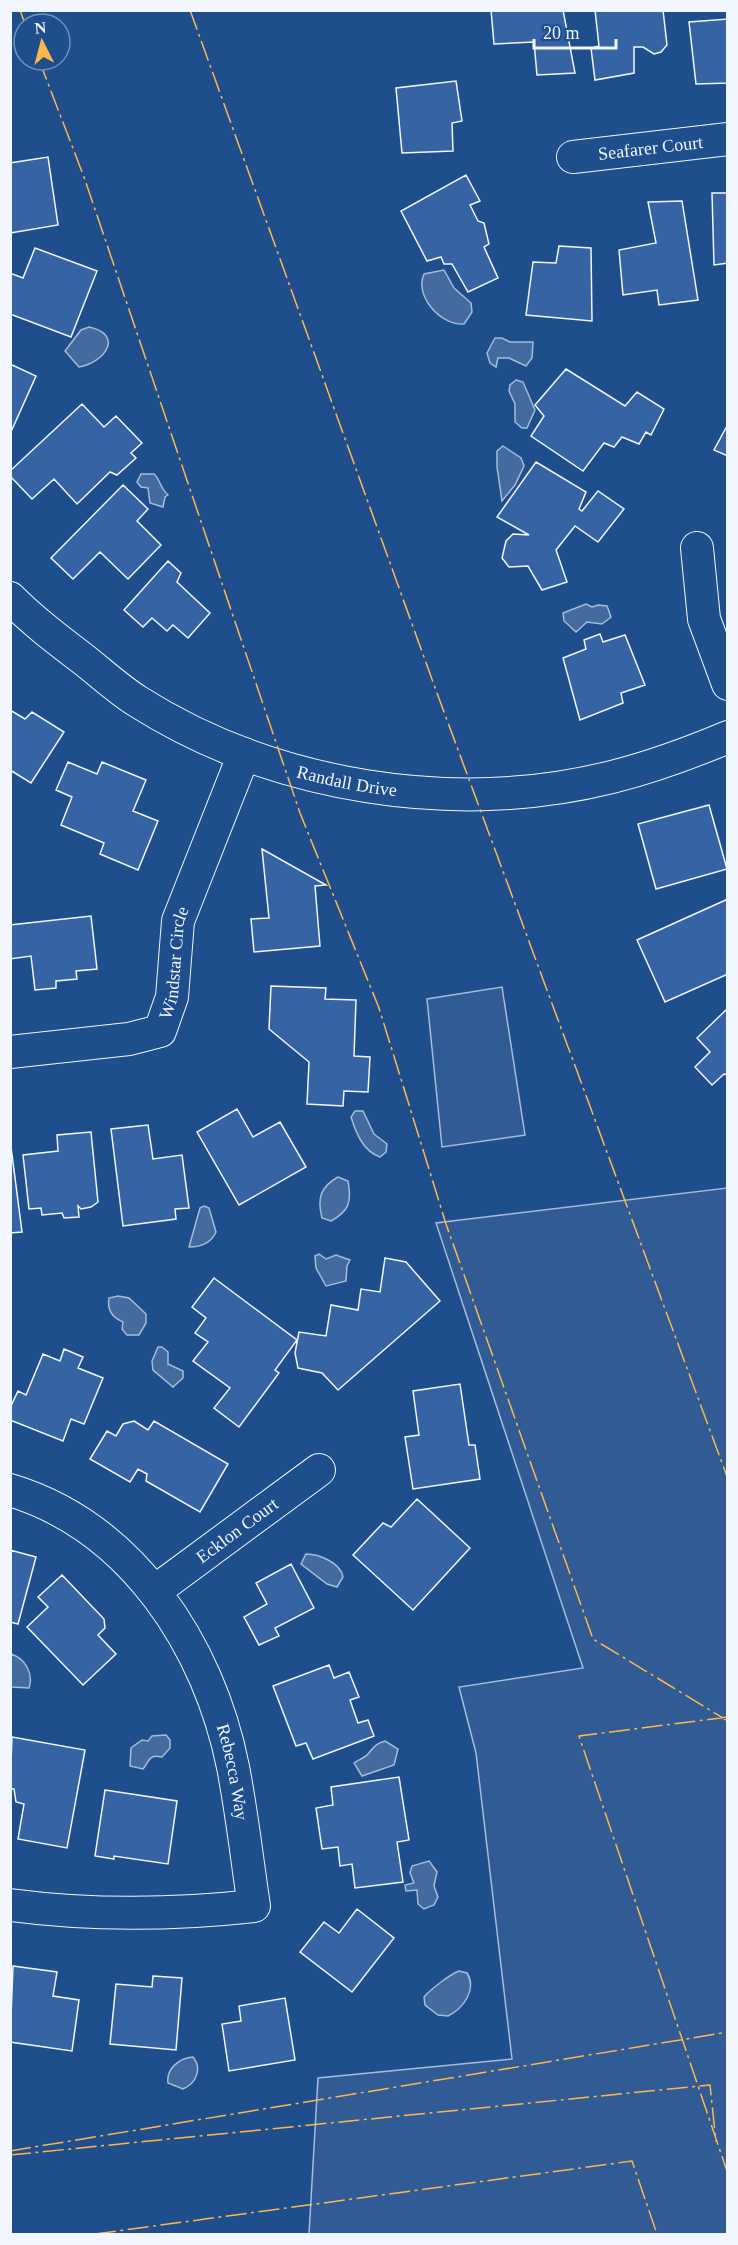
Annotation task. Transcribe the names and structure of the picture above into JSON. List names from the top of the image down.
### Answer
{
  "streets": {
    "street": [
      "Seafarer Court",
      "Randall Drive",
      "Windstar Circle",
      "Ecklon Court",
      "Rebecca Way"
    ]
  },
  "crossings": [
    ["Randall Drive", "Windstar Circle"],
    ["Ecklon Court", "Rebecca Way"]
  ],
  "scale_bar": "20 m",
  "north": "top"
}
